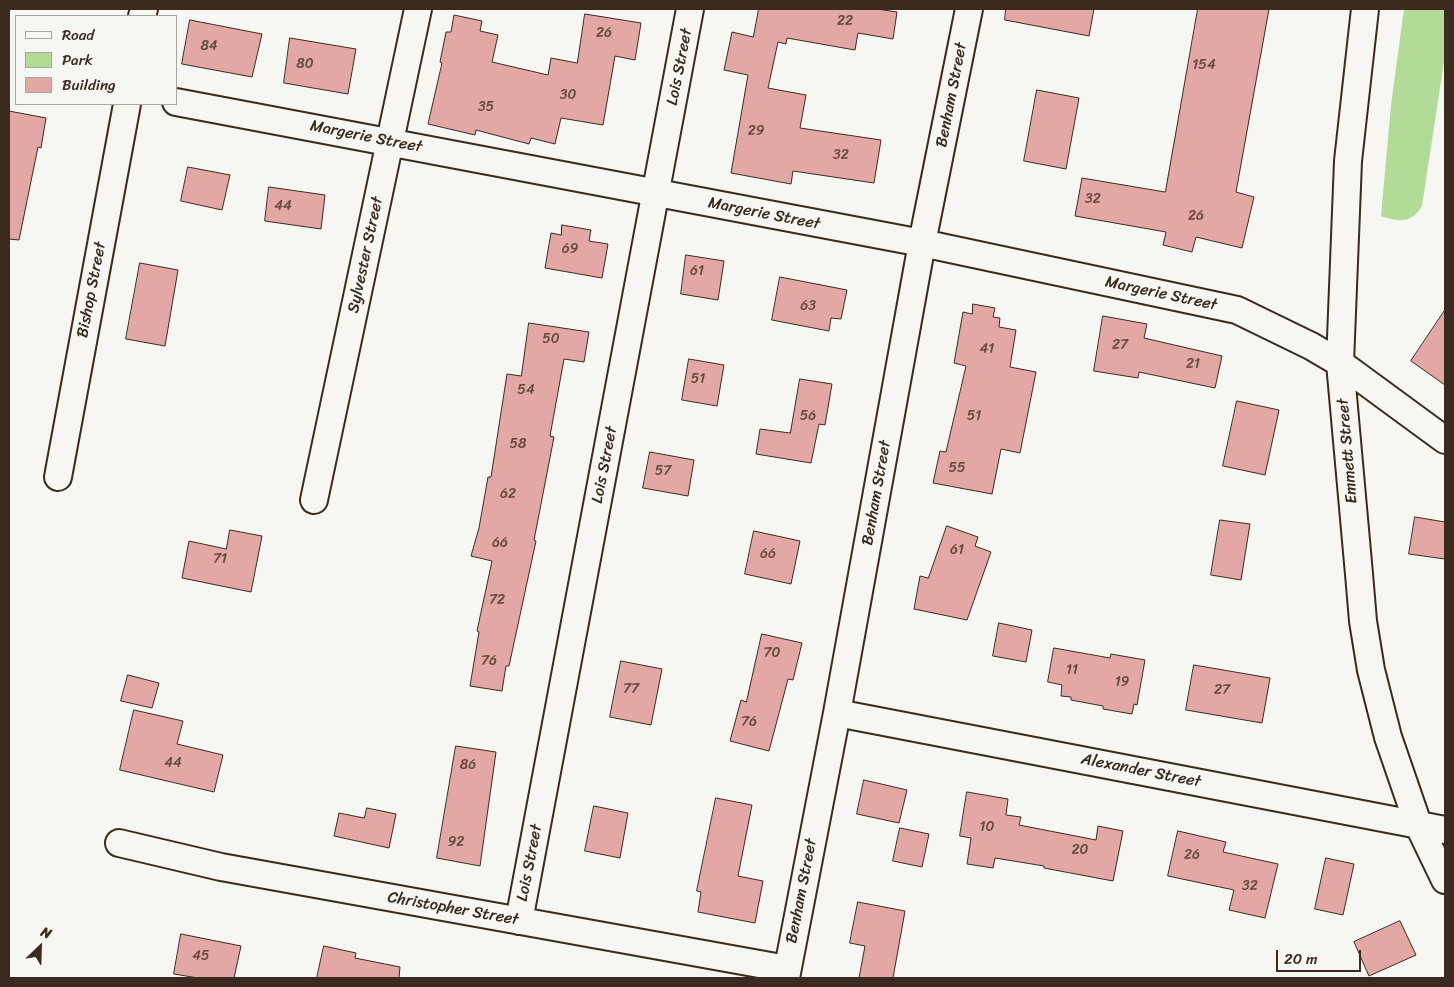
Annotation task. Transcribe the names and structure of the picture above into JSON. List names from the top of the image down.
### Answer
{
  "streets": {
    "street": [
      "Lois Street",
      "Benham Street",
      "Margerie Street",
      "Sylvester Street",
      "Bishop Street",
      "Emmett Street",
      "Alexander Street",
      "Christopher Street"
    ]
  },
  "crossings": [
    ["Lois Street", "Margerie Street"],
    ["Lois Street", "Christopher Street"],
    ["Benham Street", "Margerie Street"],
    ["Benham Street", "Alexander Street"],
    ["Benham Street", "Christopher Street"],
    ["Margerie Street", "Sylvester Street"],
    ["Margerie Street", "Emmett Street"],
    ["Emmett Street", "Alexander Street"]
  ],
  "house_numbers": [
    "22",
    "26",
    "84",
    "80",
    "154",
    "30",
    "35",
    "29",
    "32",
    "32",
    "44",
    "26",
    "69",
    "61",
    "63",
    "50",
    "27",
    "41",
    "21",
    "51",
    "54",
    "56",
    "51",
    "58",
    "55",
    "57",
    "62",
    "66",
    "61",
    "66",
    "71",
    "72",
    "70",
    "76",
    "11",
    "19",
    "77",
    "27",
    "76",
    "44",
    "86",
    "10",
    "92",
    "20",
    "26",
    "32",
    "45"
  ],
  "legend": ["Road", "Park", "Building"],
  "scale_bar": "20 m",
  "north": "top right"
}
